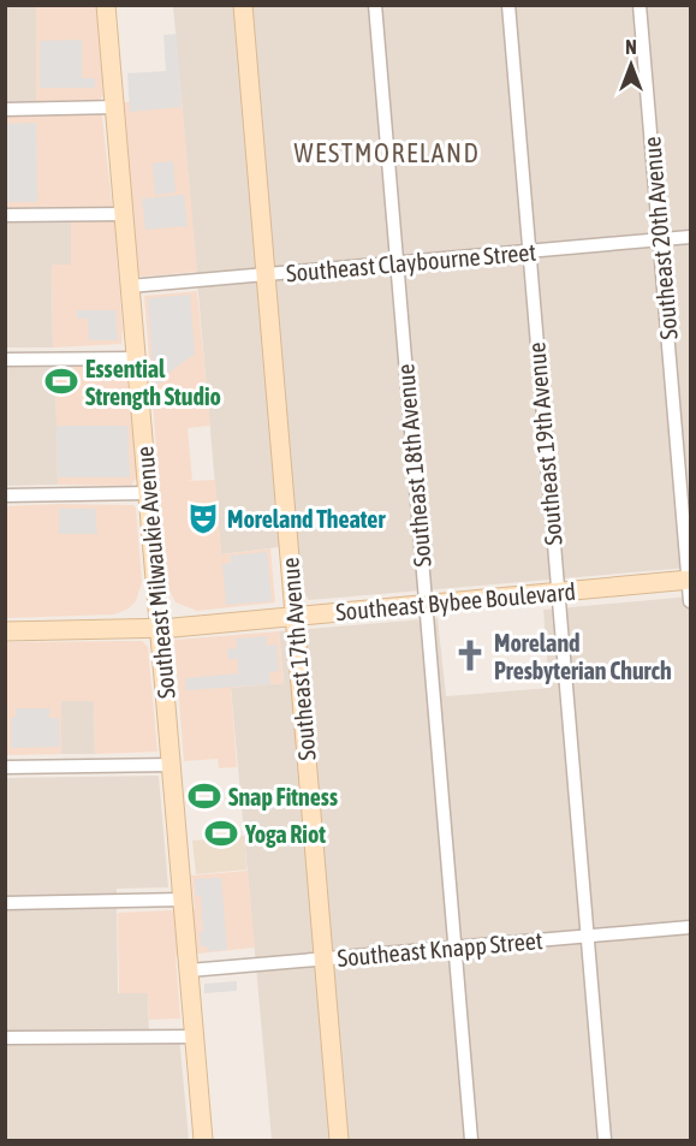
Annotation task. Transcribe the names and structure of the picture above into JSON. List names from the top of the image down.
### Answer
{
  "streets": {
    "main road": ["Southeast Milwaukie Avenue", "Southeast Bybee Boulevard", "Southeast 17th Avenue"],
    "street": [
      "Southeast 20th Avenue",
      "Southeast Claybourne Street",
      "Southeast 19th Avenue",
      "Southeast 18th Avenue",
      "Southeast Knapp Street"
    ]
  },
  "crossings": [
    ["Southeast 20th Avenue", "Southeast Claybourne Street"],
    ["Southeast 20th Avenue", "Southeast Bybee Boulevard"],
    ["Southeast Claybourne Street", "Southeast 19th Avenue"],
    ["Southeast Claybourne Street", "Southeast 18th Avenue"],
    ["Southeast Claybourne Street", "Southeast Milwaukie Avenue"],
    ["Southeast Claybourne Street", "Southeast 17th Avenue"],
    ["Southeast 19th Avenue", "Southeast Bybee Boulevard"],
    ["Southeast 19th Avenue", "Southeast Knapp Street"],
    ["Southeast 18th Avenue", "Southeast Bybee Boulevard"],
    ["Southeast 18th Avenue", "Southeast Knapp Street"],
    ["Southeast Milwaukie Avenue", "Southeast Bybee Boulevard"],
    ["Southeast Milwaukie Avenue", "Southeast Knapp Street"],
    ["Southeast Bybee Boulevard", "Southeast 17th Avenue"],
    ["Southeast 17th Avenue", "Southeast Knapp Street"]
  ],
  "districts": ["WESTMORELAND"],
  "places": {
    "sports": ["Essential Strength Studio", "Snap Fitness", "Yoga Riot"],
    "theatre": ["Moreland Theater"],
    "church": ["Moreland Presbyterian Church"]
  },
  "north": "top"
}
